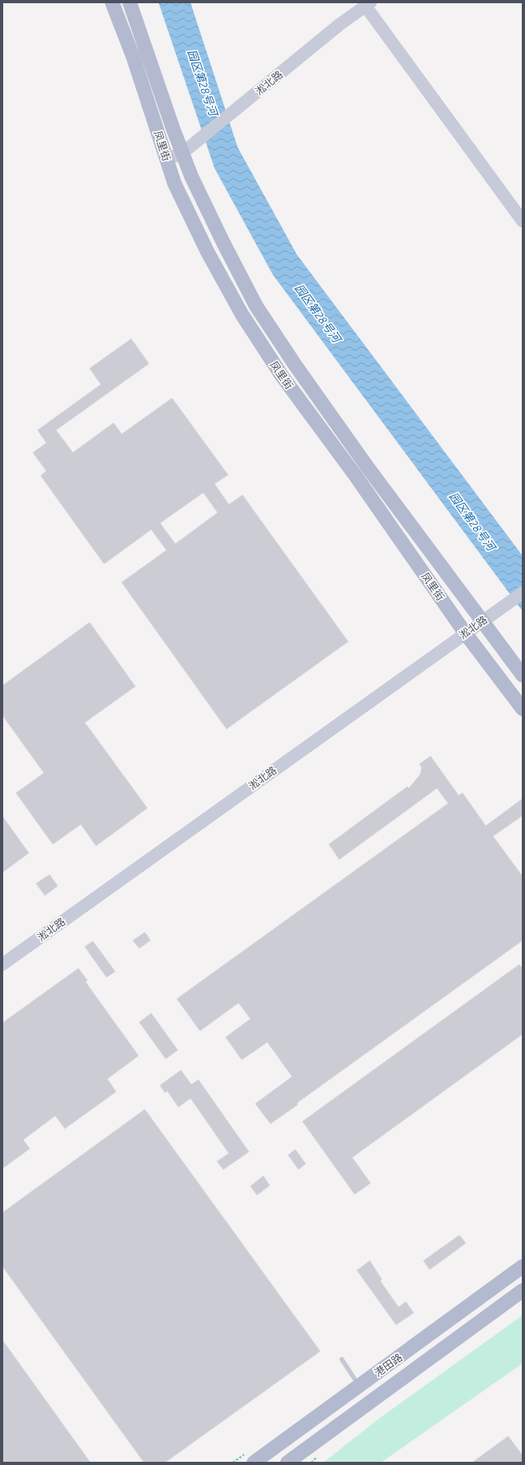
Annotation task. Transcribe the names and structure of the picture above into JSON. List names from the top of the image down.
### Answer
{
  "streets": {
    "main road": ["凤里街", "港田路"],
    "street": ["淞北路"]
  },
  "crossings": [
    ["淞北路", "凤里街"]
  ],
  "water": ["园区第28号河"]
}
